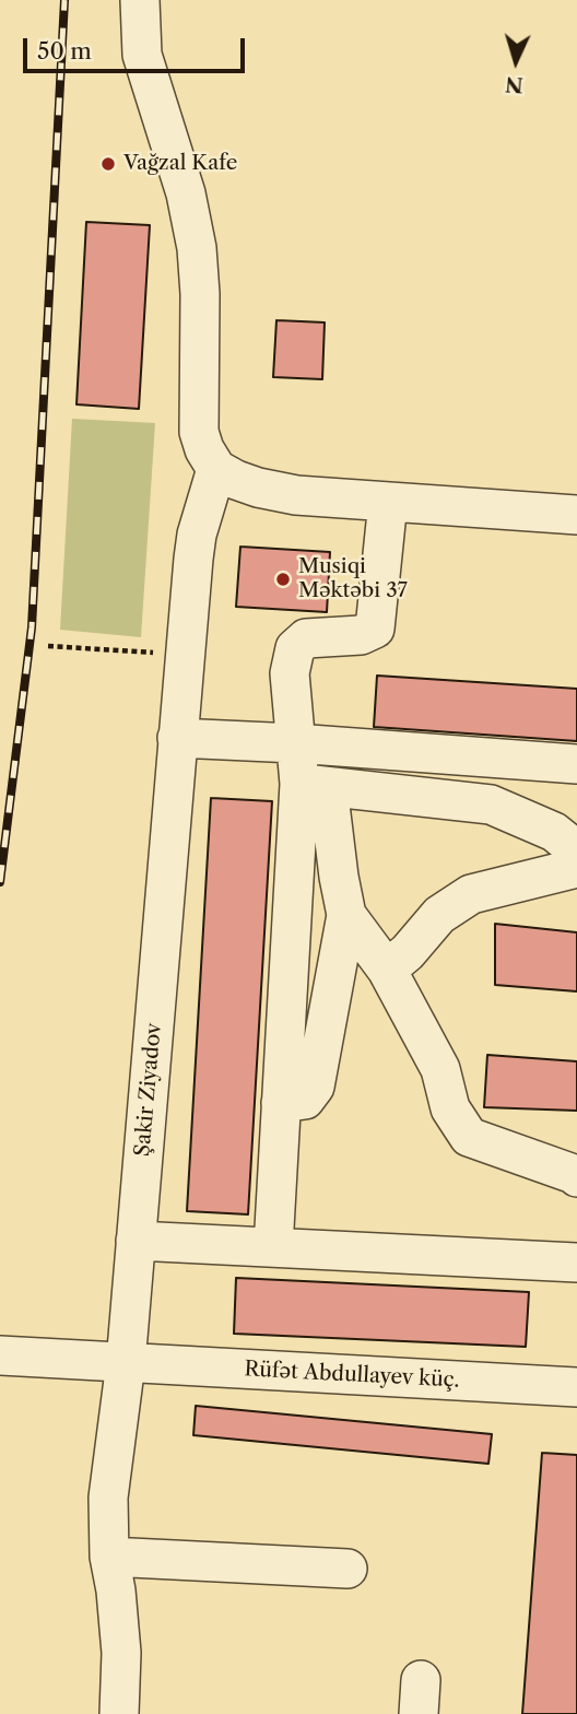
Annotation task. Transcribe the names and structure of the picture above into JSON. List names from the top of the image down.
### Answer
{
  "streets": {
    "street": ["Şakir Ziyadov", "Rüfət Abdullayev küç."]
  },
  "crossings": [
    ["Şakir Ziyadov", "Rüfət Abdullayev küç."]
  ],
  "places": ["Vağzal Kafe", "Musiqi Məktəbi 37"],
  "scale_bar": "50 m",
  "north": "bottom"
}
